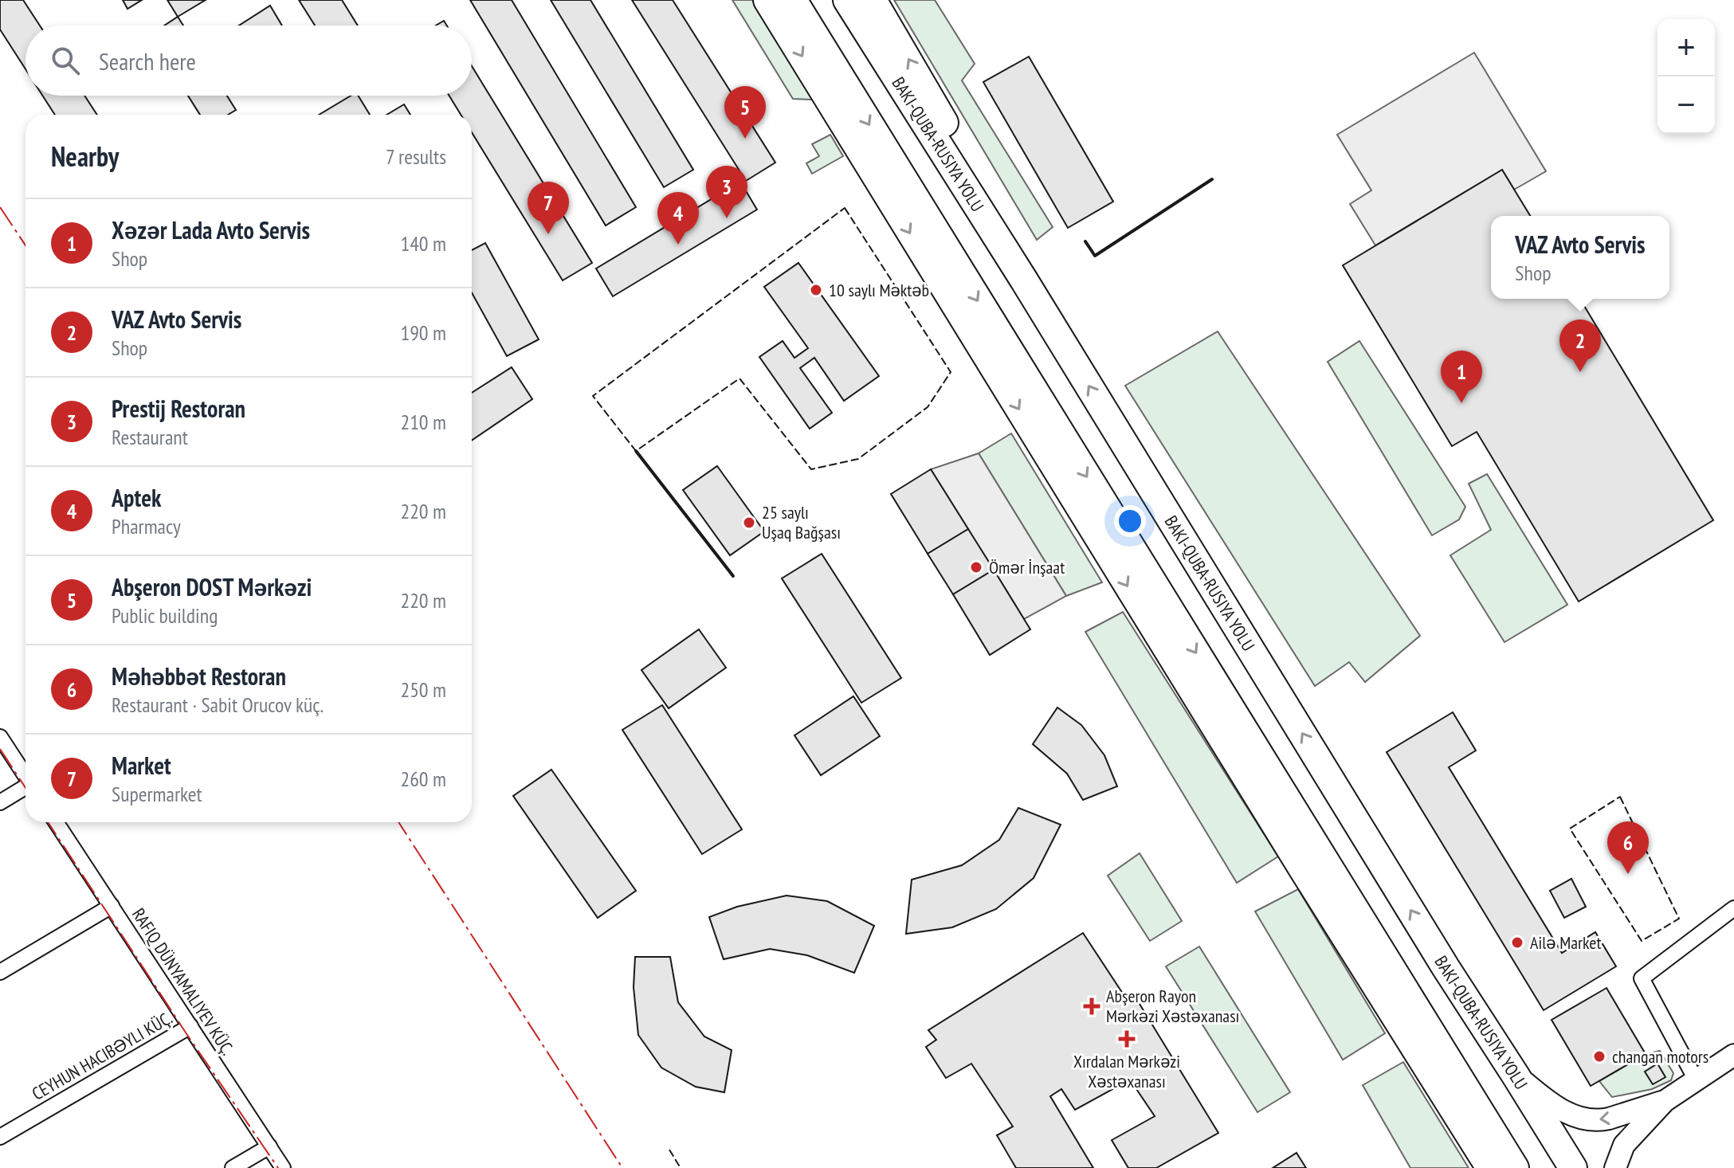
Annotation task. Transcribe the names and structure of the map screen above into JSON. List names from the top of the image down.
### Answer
{
  "places": {
    "other": [
      "10 saylı Məktəb",
      "25 saylı Uşaq Bağşası",
      "Ömər İnşaat",
      "Ailə Market",
      "changan motors"
    ],
    "health": ["Abşeron Rayon Mərkəzi Xəstəxanası", "Xırdalan Mərkəzi Xəstəxanası"]
  },
  "page": {
    "map_buttons": ["+", "−"],
    "search": "Search here",
    "pins": [
      "5",
      "3",
      "7",
      "4",
      "2",
      "1",
      "6"
    ],
    "heading": ["Nearby", "7 results"],
    "list": [
      {
        "mark": "1",
        "name": "Xəzər Lada Avto Servis",
        "note": "Shop",
        "value": "140 m"
      },
      {
        "mark": "2",
        "name": "VAZ Avto Servis",
        "note": "Shop",
        "value": "190 m"
      },
      {
        "mark": "3",
        "name": "Prestij Restoran",
        "note": "Restaurant",
        "value": "210 m"
      },
      {
        "mark": "4",
        "name": "Aptek",
        "note": "Pharmacy",
        "value": "220 m"
      },
      {
        "mark": "5",
        "name": "Abşeron DOST Mərkəzi",
        "note": "Public building",
        "value": "220 m"
      },
      {
        "mark": "6",
        "name": "Məhəbbət Restoran",
        "note": "Restaurant · Sabit Orucov küç.",
        "value": "250 m"
      },
      {
        "mark": "7",
        "name": "Market",
        "note": "Supermarket",
        "value": "260 m"
      }
    ],
    "popup": ["VAZ Avto Servis", "Shop"]
  }
}
